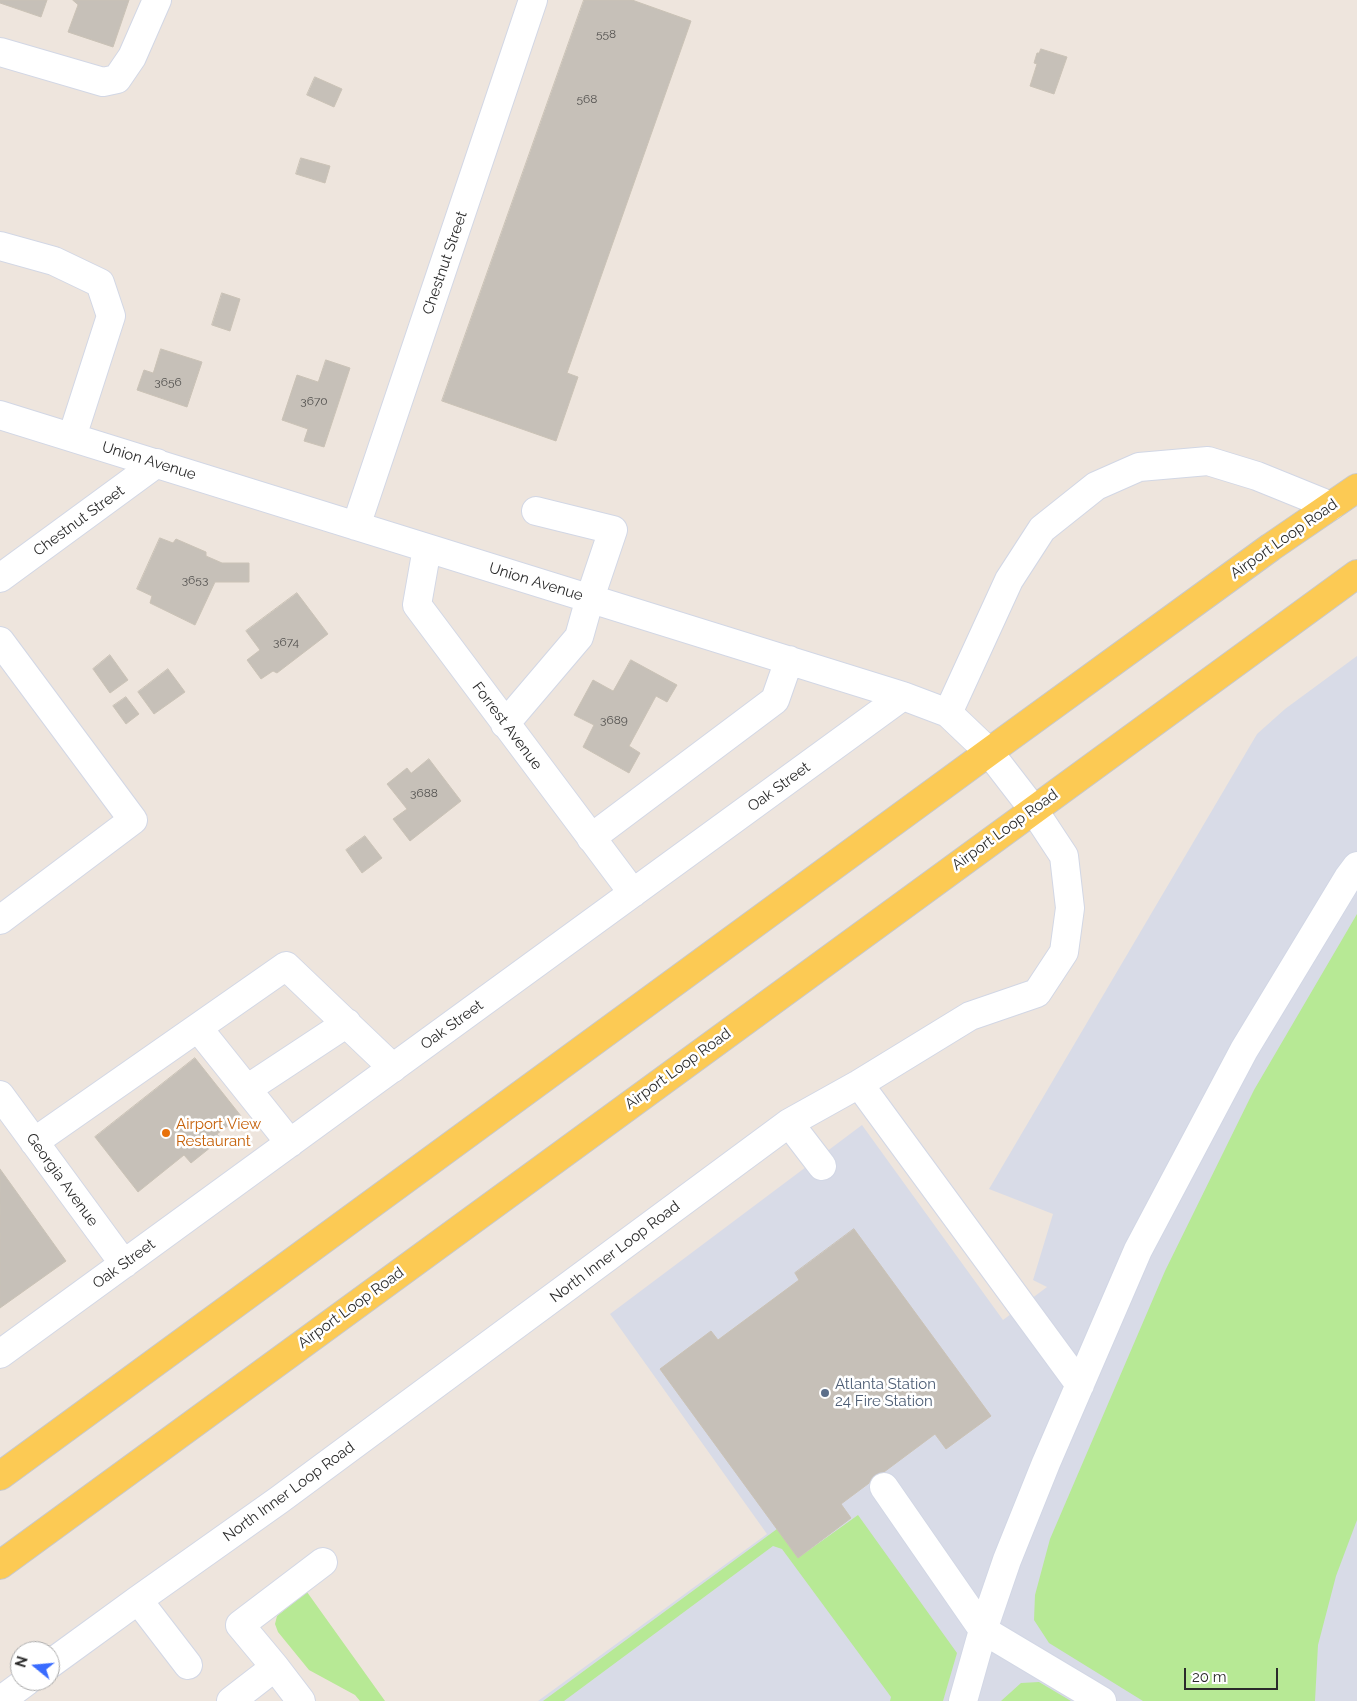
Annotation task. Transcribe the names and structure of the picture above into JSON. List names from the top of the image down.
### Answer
{
  "streets": {
    "main road": ["Airport Loop Road"],
    "street": [
      "Chestnut Street",
      "Union Avenue",
      "Forrest Avenue",
      "Oak Street",
      "Georgia Avenue",
      "North Inner Loop Road"
    ]
  },
  "crossings": [
    ["Chestnut Street", "Union Avenue"],
    ["Union Avenue", "Airport Loop Road"],
    ["Union Avenue", "Forrest Avenue"],
    ["Union Avenue", "Oak Street"],
    ["Union Avenue", "North Inner Loop Road"],
    ["Airport Loop Road", "North Inner Loop Road"],
    ["Forrest Avenue", "Oak Street"],
    ["Oak Street", "Georgia Avenue"]
  ],
  "places": ["Airport View Restaurant", "Atlanta Station 24 Fire Station"],
  "house_numbers": [
    "558",
    "568",
    "3656",
    "3670",
    "3653",
    "3674",
    "3689",
    "3688"
  ],
  "scale_bar": "20 m",
  "north": "left"
}
